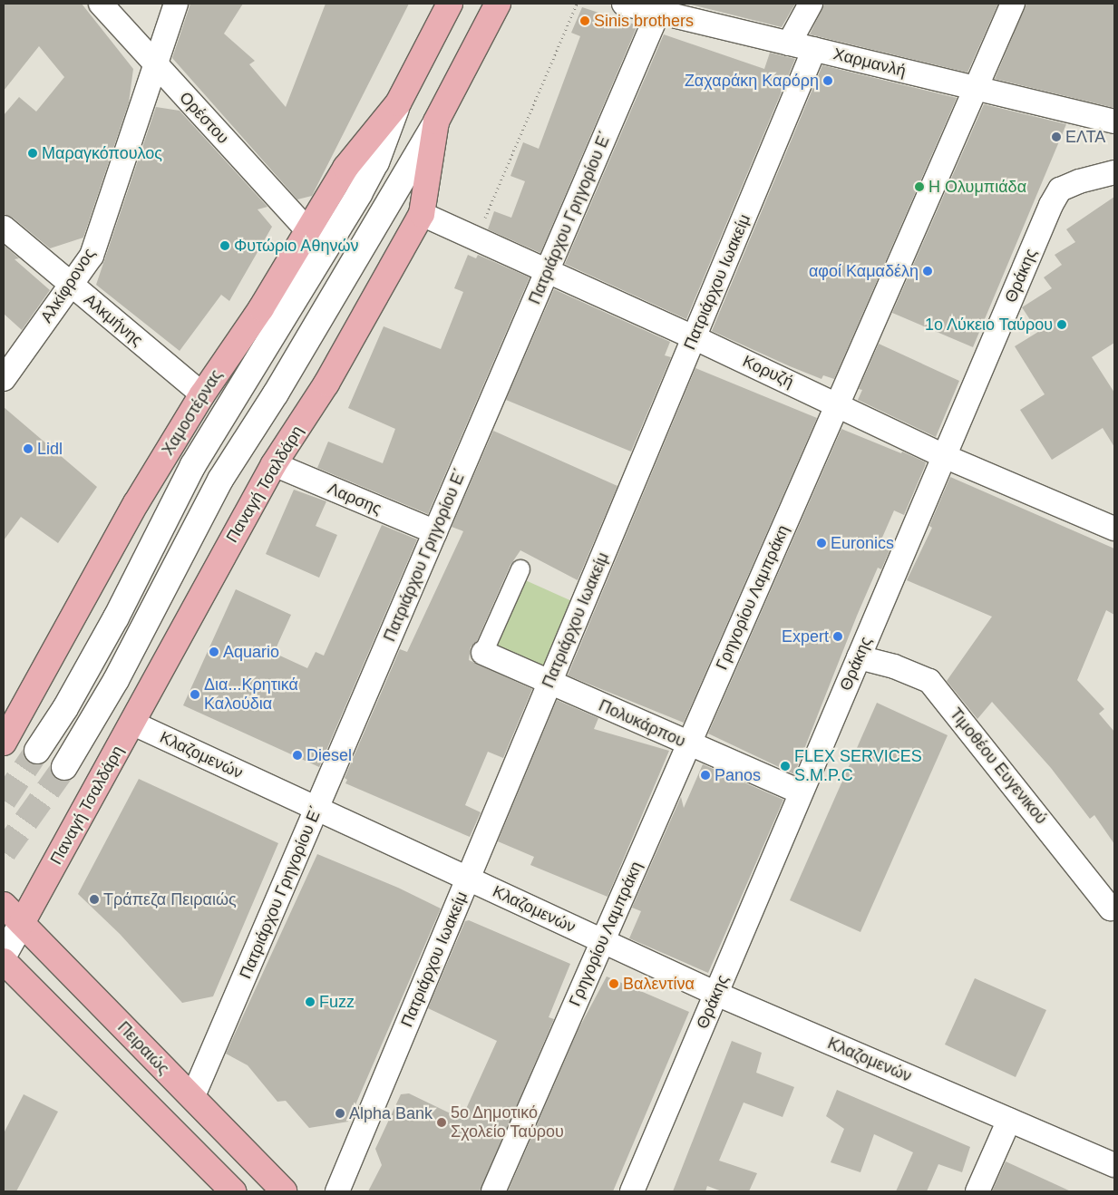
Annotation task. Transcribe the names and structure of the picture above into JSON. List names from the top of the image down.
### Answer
{
  "streets": {
    "main road": ["Χαμοστέρνας", "Παναγή Τσαλδάρη", "Πειραιώς"],
    "street": [
      "Χαρμανλή",
      "Ορέστου",
      "Πατριάρχου Γρηγορίου Ε΄",
      "Θράκης",
      "Πατριάρχου Ιωακείμ",
      "Αλκίφρονος",
      "Αλκμήνης",
      "Κορυζή",
      "Λαρσης",
      "Γρηγορίου Λαμπράκη",
      "Πολυκάρπου",
      "Κλαζομενών",
      "Τιμοθέου Ευγενικού"
    ]
  },
  "crossings": [
    ["Χαρμανλή", "Πατριάρχου Γρηγορίου Ε΄"],
    ["Χαρμανλή", "Πατριάρχου Ιωακείμ"],
    ["Χαρμανλή", "Γρηγορίου Λαμπράκη"],
    ["Ορέστου", "Αλκίφρονος"],
    ["Ορέστου", "Χαμοστέρνας"],
    ["Πατριάρχου Γρηγορίου Ε΄", "Κορυζή"],
    ["Πατριάρχου Γρηγορίου Ε΄", "Λαρσης"],
    ["Πατριάρχου Γρηγορίου Ε΄", "Κλαζομενών"],
    ["Πατριάρχου Γρηγορίου Ε΄", "Πειραιώς"],
    ["Θράκης", "Κορυζή"],
    ["Θράκης", "Πολυκάρπου"],
    ["Θράκης", "Κλαζομενών"],
    ["Θράκης", "Τιμοθέου Ευγενικού"],
    ["Πατριάρχου Ιωακείμ", "Κορυζή"],
    ["Πατριάρχου Ιωακείμ", "Πολυκάρπου"],
    ["Πατριάρχου Ιωακείμ", "Κλαζομενών"],
    ["Αλκίφρονος", "Αλκμήνης"],
    ["Αλκμήνης", "Χαμοστέρνας"],
    ["Κορυζή", "Παναγή Τσαλδάρη"],
    ["Κορυζή", "Γρηγορίου Λαμπράκη"],
    ["Παναγή Τσαλδάρη", "Λαρσης"],
    ["Παναγή Τσαλδάρη", "Κλαζομενών"],
    ["Παναγή Τσαλδάρη", "Πειραιώς"],
    ["Γρηγορίου Λαμπράκη", "Πολυκάρπου"],
    ["Γρηγορίου Λαμπράκη", "Κλαζομενών"]
  ],
  "places": [
    "Sinis brothers",
    "Ζαχαράκη Καρόρη",
    "ΕΛΤΑ",
    "Μαραγκόπουλος",
    "Η Ολυμπιάδα",
    "Φυτώριο Αθηνών",
    "αφοί Καμαδέλη",
    "1ο Λύκειο Ταύρου",
    "Lidl",
    "Euronics",
    "Expert",
    "Aquario",
    "Δια...Κρητικά Καλούδια",
    "Diesel",
    "FLEX SERVICES S.M.P.C",
    "Panos",
    "Τράπεζα Πειραιώς",
    "Βαλεντίνα",
    "Fuzz",
    "Alpha Bank",
    "5ο Δημοτικό Σχολείο Ταύρου"
  ]
}
